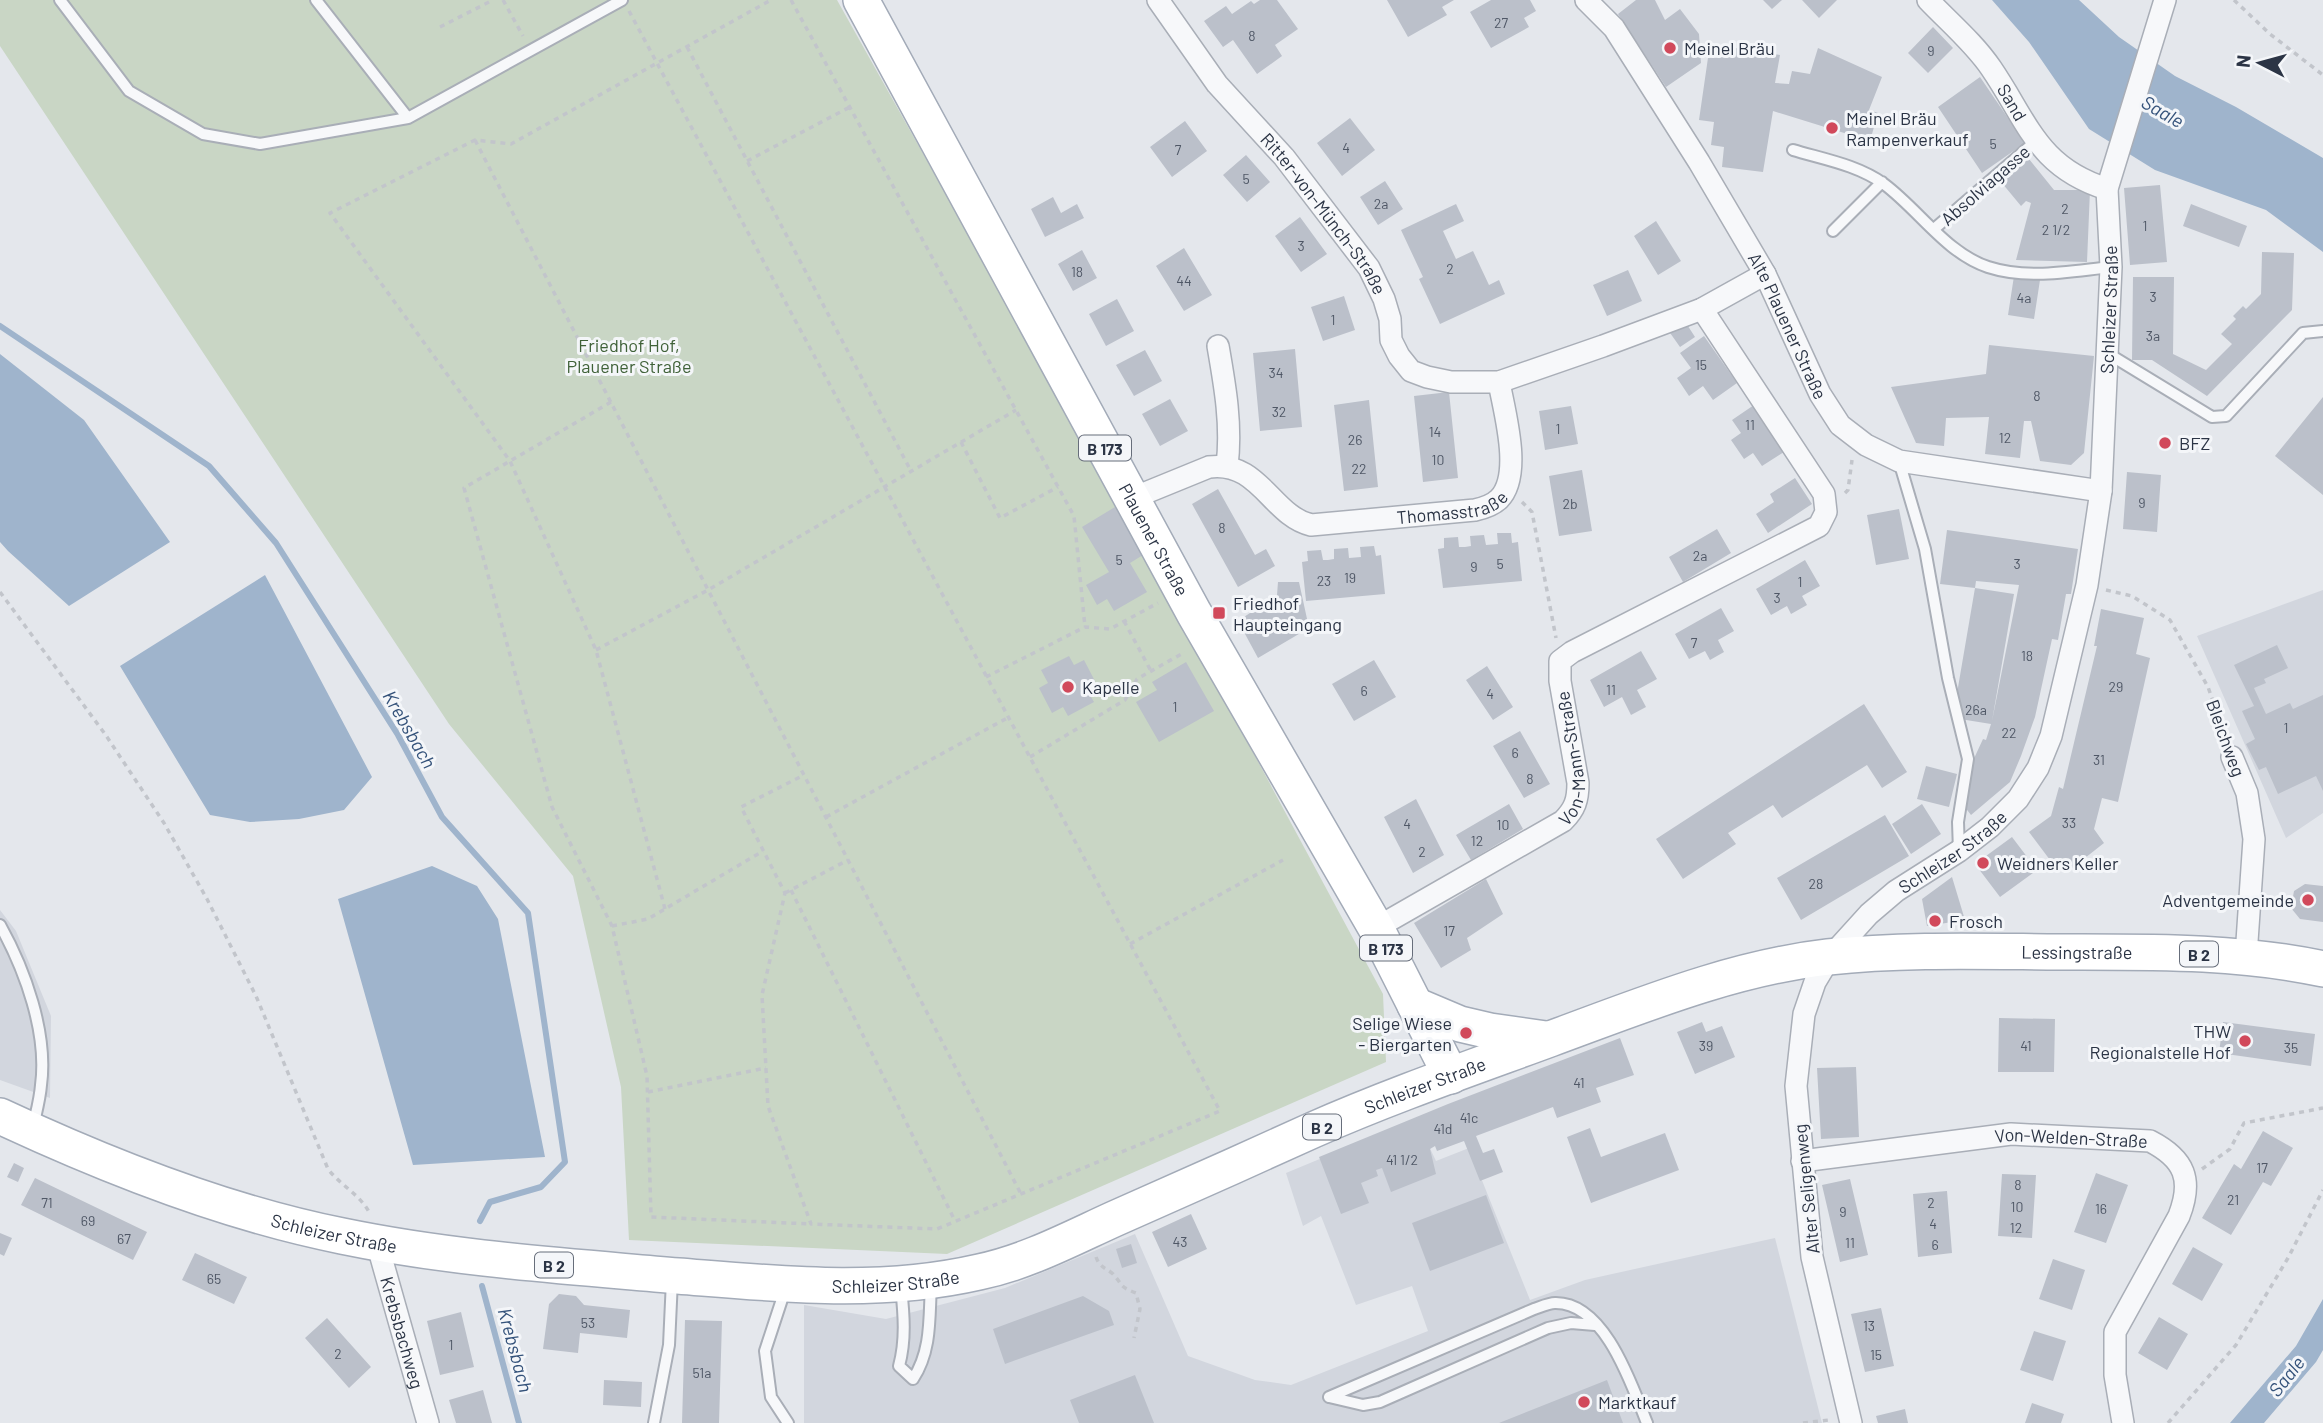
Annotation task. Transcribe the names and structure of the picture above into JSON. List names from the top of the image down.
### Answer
{
  "streets": {
    "main road": [
      "Schleizer Straße",
      "B 173",
      "Plauener Straße",
      "Lessingstraße",
      "B 2"
    ],
    "street": [
      "Sand",
      "Ritter-von-Münch-Straße",
      "Alte Plauener Straße",
      "Thomasstraße",
      "Bleichweg",
      "Von-Mann-Straße",
      "Von-Welden-Straße",
      "Alter Seligenweg",
      "Krebsbachweg"
    ],
    "lane": ["Absolviagasse"]
  },
  "crossings": [
    ["Sand", "Absolviagasse"],
    ["Sand", "Schleizer Straße"],
    ["Absolviagasse", "Schleizer Straße"],
    ["Ritter-von-Münch-Straße", "Thomasstraße"],
    ["Schleizer Straße", "Alte Plauener Straße"],
    ["Schleizer Straße", "Plauener Straße"],
    ["Schleizer Straße", "Bleichweg"],
    ["Schleizer Straße", "Lessingstraße"],
    ["Schleizer Straße", "Alter Seligenweg"],
    ["Schleizer Straße", "Krebsbachweg"],
    ["Plauener Straße", "Von-Mann-Straße"],
    ["Bleichweg", "Lessingstraße"],
    ["Lessingstraße", "Alter Seligenweg"],
    ["Von-Welden-Straße", "Alter Seligenweg"]
  ],
  "water": ["Saale", "Krebsbach"],
  "parks": ["Friedhof Hof, Plauener Straße"],
  "places": {
    "other": [
      "Meinel Bräu",
      "Meinel Bräu Rampenverkauf",
      "BFZ",
      "Kapelle",
      "Weidners Keller",
      "Adventgemeinde",
      "Frosch",
      "Selige Wiese - Biergarten",
      "THW Regionalstelle Hof",
      "Marktkauf"
    ],
    "transit": ["Friedhof Haupteingang"]
  },
  "house_numbers": [
    "27",
    "8",
    "9",
    "5",
    "4",
    "7",
    "5",
    "2a",
    "2",
    "1",
    "2 1/2",
    "3",
    "2",
    "18",
    "44",
    "3",
    "4a",
    "1",
    "3a",
    "15",
    "34",
    "8",
    "32",
    "11",
    "1",
    "14",
    "12",
    "26",
    "10",
    "22",
    "9",
    "2b",
    "8",
    "2a",
    "5",
    "5",
    "3",
    "9",
    "19",
    "23",
    "1",
    "3",
    "7",
    "18",
    "29",
    "11",
    "6",
    "4",
    "1",
    "26a",
    "1",
    "22",
    "6",
    "31",
    "8",
    "33",
    "4",
    "10",
    "12",
    "2",
    "28",
    "17",
    "39",
    "41",
    "35",
    "41",
    "41c",
    "41d",
    "41 1/2",
    "17",
    "8",
    "21",
    "71",
    "2",
    "10",
    "16",
    "9",
    "69",
    "4",
    "12",
    "67",
    "43",
    "11",
    "6",
    "65",
    "53",
    "13",
    "1",
    "2",
    "15",
    "51a"
  ],
  "north": "left"
}
